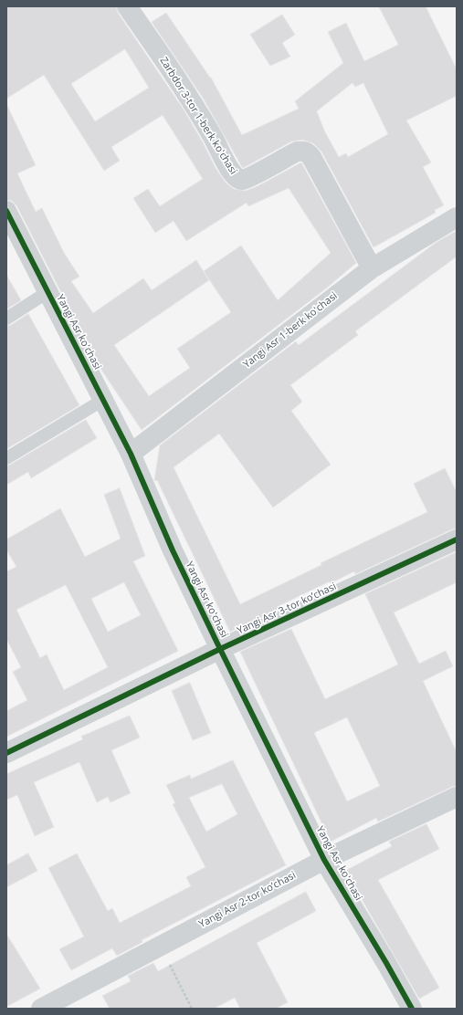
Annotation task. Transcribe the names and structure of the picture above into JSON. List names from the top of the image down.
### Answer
{
  "streets": {
    "street": [
      "Zarbdor 3-tor 1-berk koʻchasi",
      "Yangi Asr 1-berk koʻchasi",
      "Yangi Asr koʻchasi",
      "Yangi Asr 3-tor koʼchasi",
      "Yangi Asr 2-tor koʼchasi"
    ]
  },
  "crossings": [
    ["Zarbdor 3-tor 1-berk koʻchasi", "Yangi Asr 1-berk koʻchasi"],
    ["Yangi Asr 1-berk koʻchasi", "Yangi Asr koʻchasi"],
    ["Yangi Asr koʻchasi", "Yangi Asr 3-tor koʼchasi"],
    ["Yangi Asr koʻchasi", "Yangi Asr 2-tor koʼchasi"]
  ]
}
